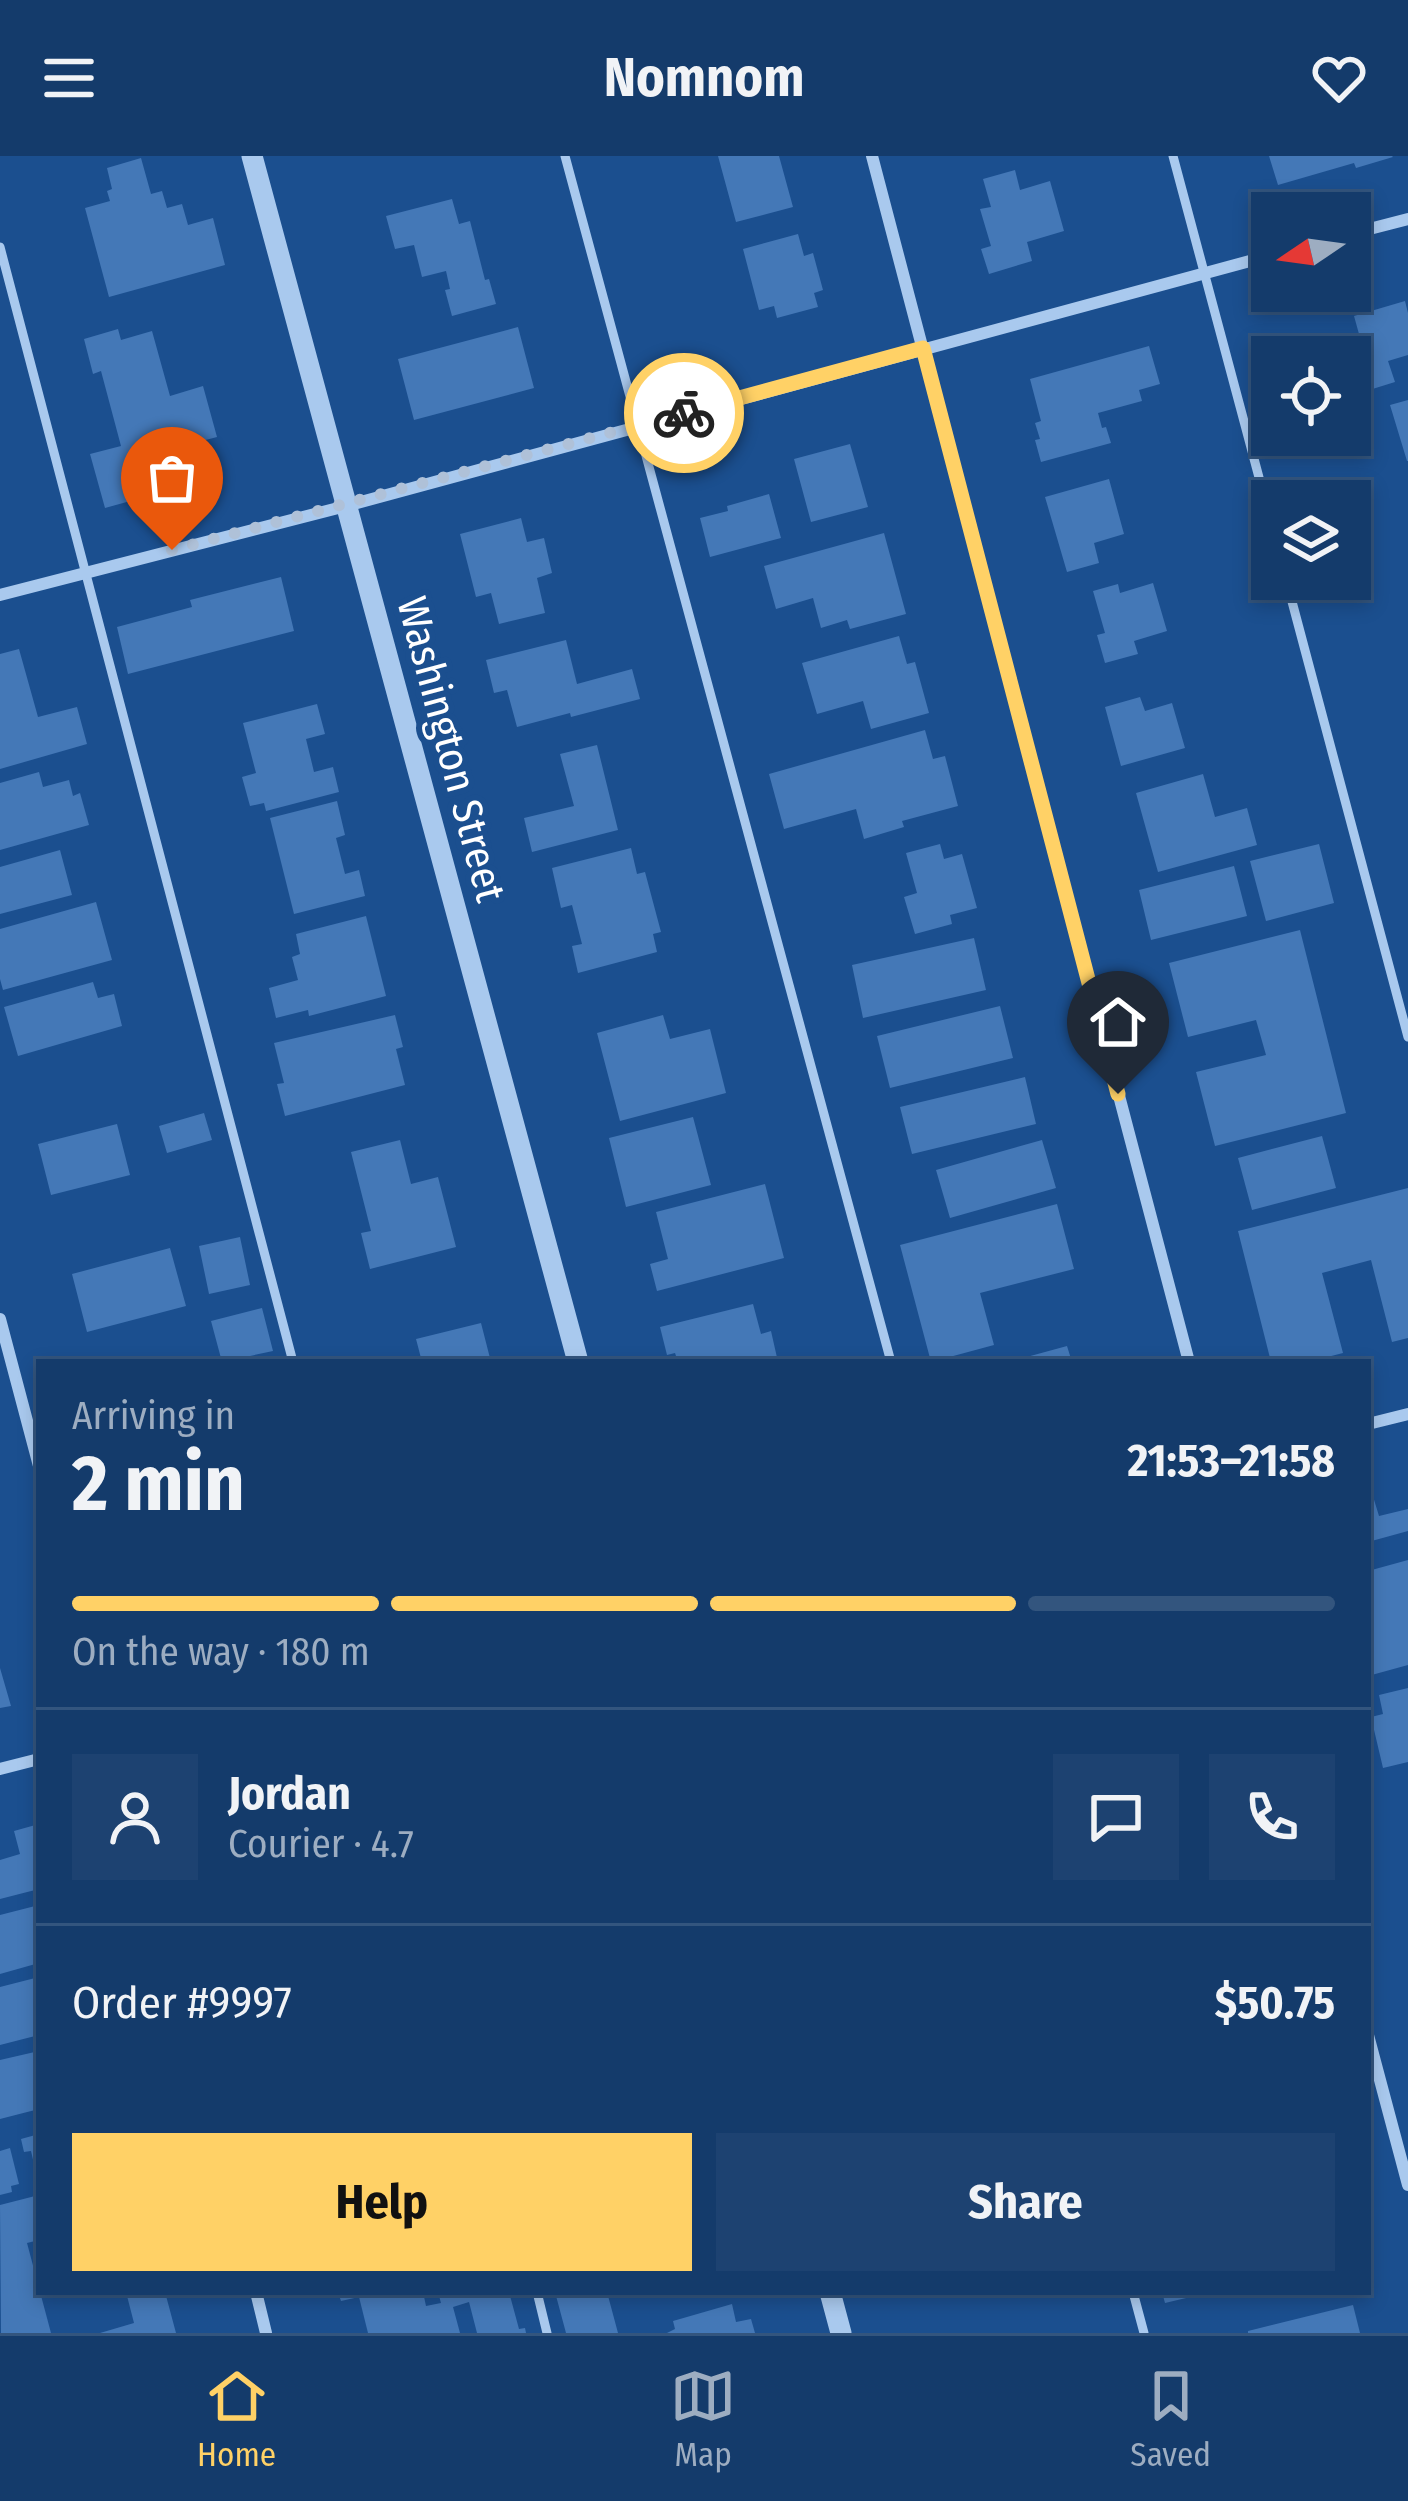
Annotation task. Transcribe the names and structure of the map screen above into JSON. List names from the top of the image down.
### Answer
{
  "streets": {
    "street": ["Washington Street"]
  },
  "north": "left",
  "page": {
    "header": "Nomnom",
    "heading": ["2 min", "Arriving in", "21:53–21:58"],
    "panel": [
      "Jordan",
      "Courier · 4.7",
      "Order #9997",
      "$50.75"
    ],
    "bar": "On the way · 180 m",
    "buttons": ["Help", "Share"],
    "tabs": ["Home", "Map", "Saved"]
  }
}
